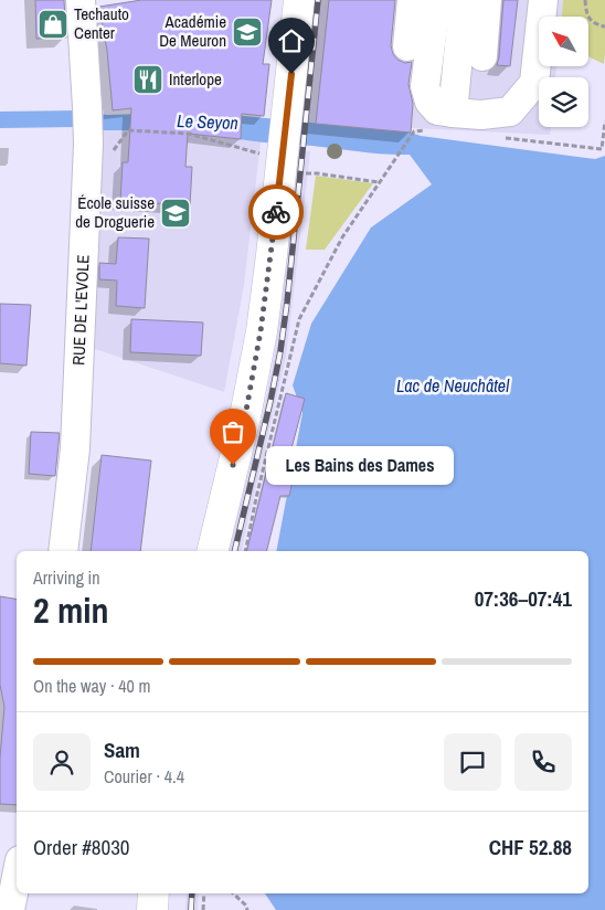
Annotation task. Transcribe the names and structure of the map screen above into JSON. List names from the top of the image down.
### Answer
{
  "streets": {
    "street": ["RUE DE L'EVOLE"]
  },
  "water": ["Le Seyon", "Lac de Neuchâtel"],
  "places": {
    "shop": ["Techauto Center"],
    "school or university": ["Académie De Meuron", "École suisse de Droguerie"],
    "restaurant": ["Interlope"],
    "other": ["Les Bains des Dames"]
  },
  "north": "top left",
  "page": {
    "bubble": "Les Bains des Dames",
    "heading": ["2 min", "Arriving in", "07:36–07:41"],
    "panel": [
      "Sam",
      "Courier · 4.4",
      "Order #8030",
      "CHF 52.88"
    ],
    "bar": "On the way · 40 m"
  }
}
